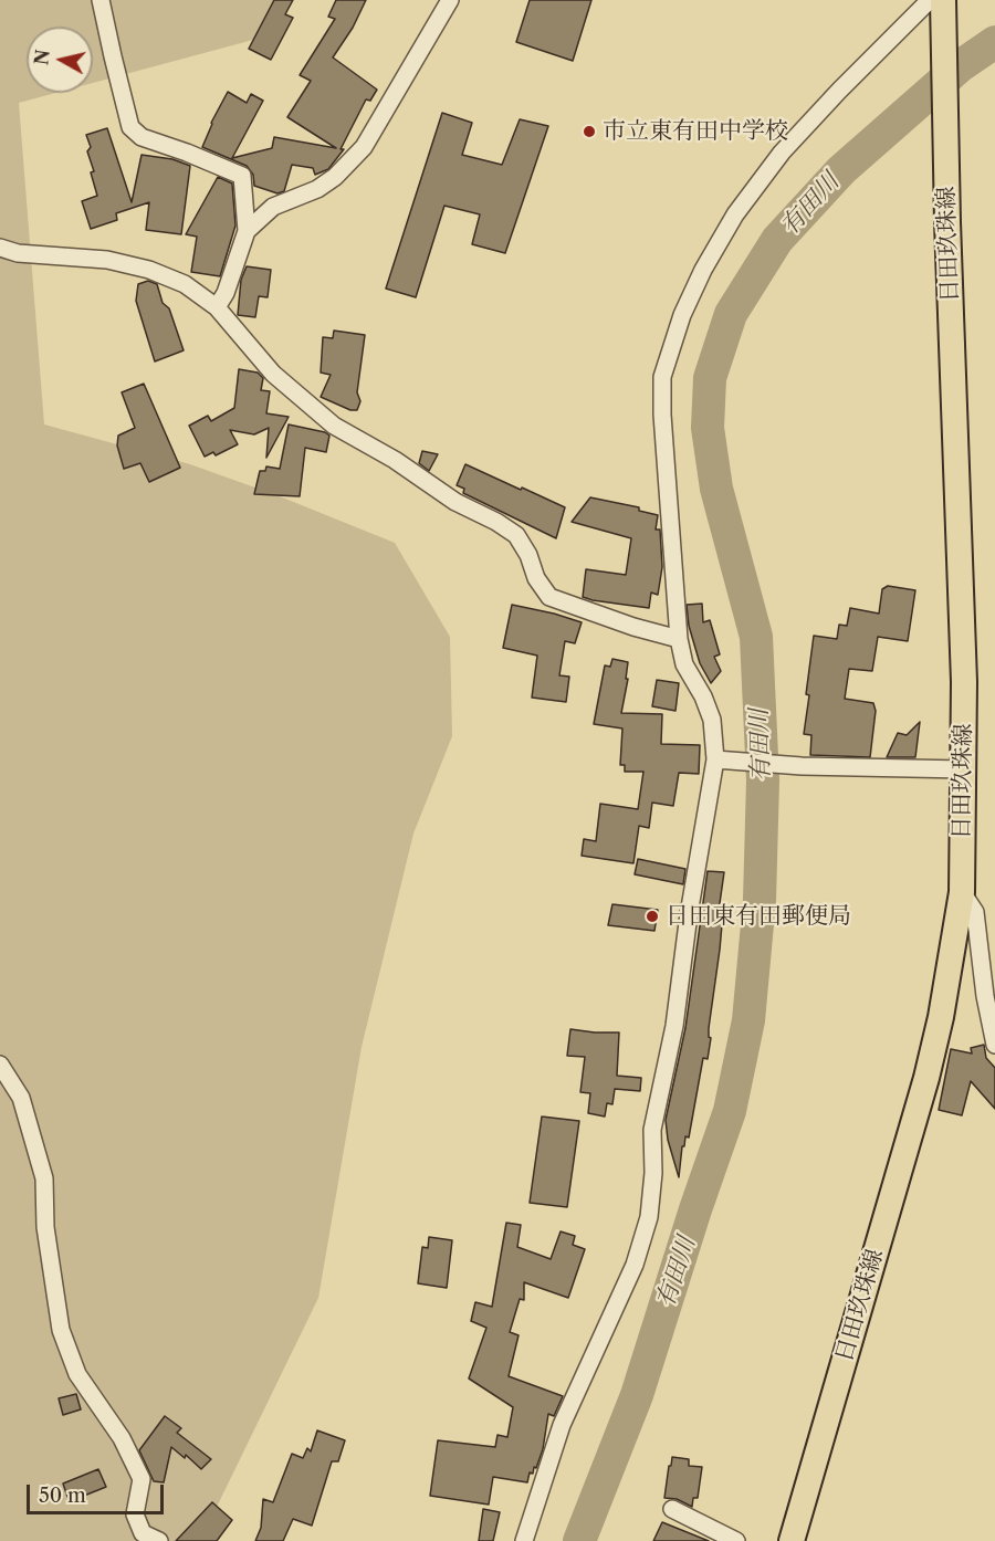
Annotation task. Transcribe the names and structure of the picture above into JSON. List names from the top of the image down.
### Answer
{
  "streets": {
    "main road": ["日田玖珠線"]
  },
  "water": ["有田川"],
  "places": ["市立東有田中学校", "日田東有田郵便局"],
  "scale_bar": "50 m",
  "north": "left"
}
